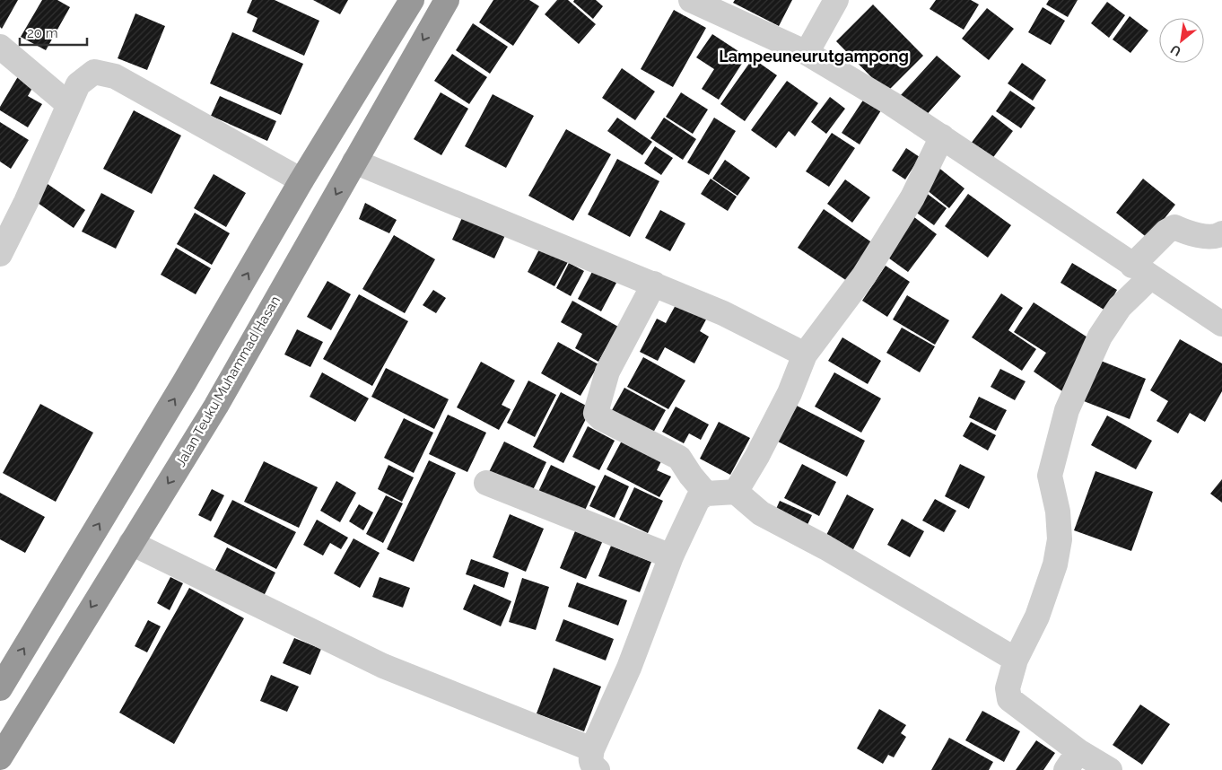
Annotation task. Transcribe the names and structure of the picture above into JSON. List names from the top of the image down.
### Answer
{
  "streets": {
    "highway": ["Jalan Teuku Muhammad Hasan"]
  },
  "districts": ["Lampeuneurutgampong"],
  "scale_bar": "20 m",
  "north": "bottom left"
}
